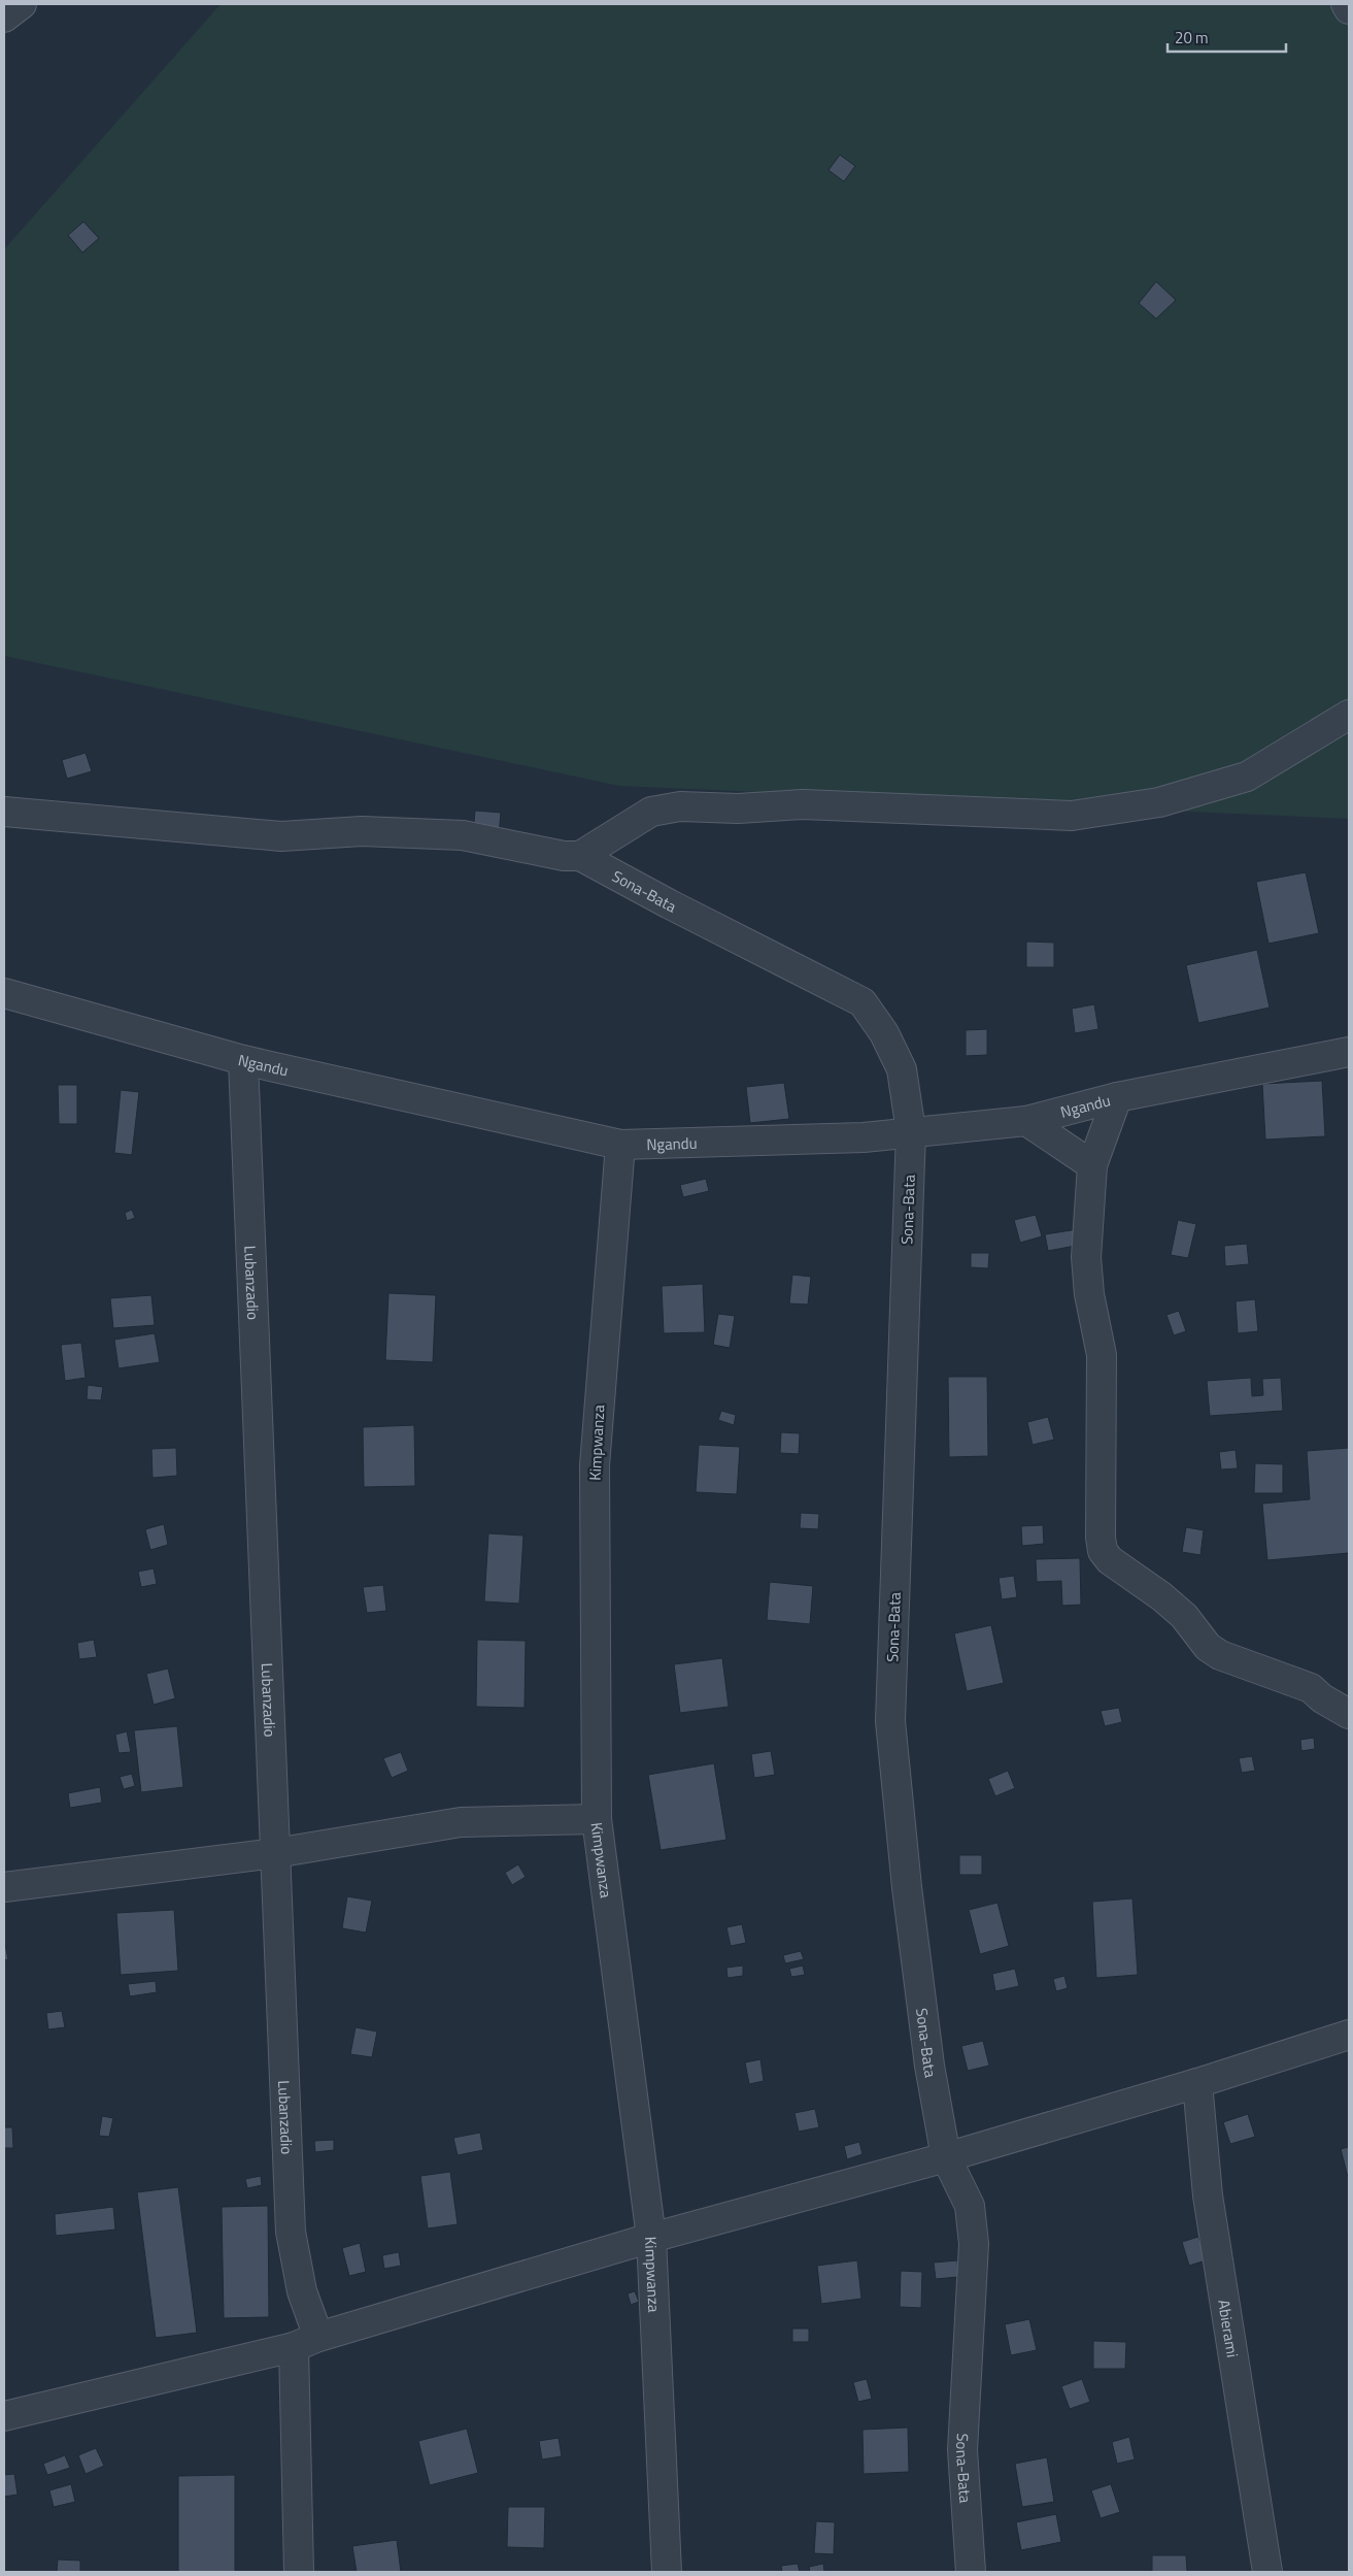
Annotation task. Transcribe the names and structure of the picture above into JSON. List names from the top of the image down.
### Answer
{
  "streets": {
    "street": [
      "Sona-Bata",
      "Ngandu",
      "Lubanzadio",
      "Kimpwanza",
      "Abierami"
    ]
  },
  "crossings": [
    ["Sona-Bata", "Ngandu"],
    ["Ngandu", "Lubanzadio"],
    ["Ngandu", "Kimpwanza"]
  ],
  "scale_bar": "20 m"
}
